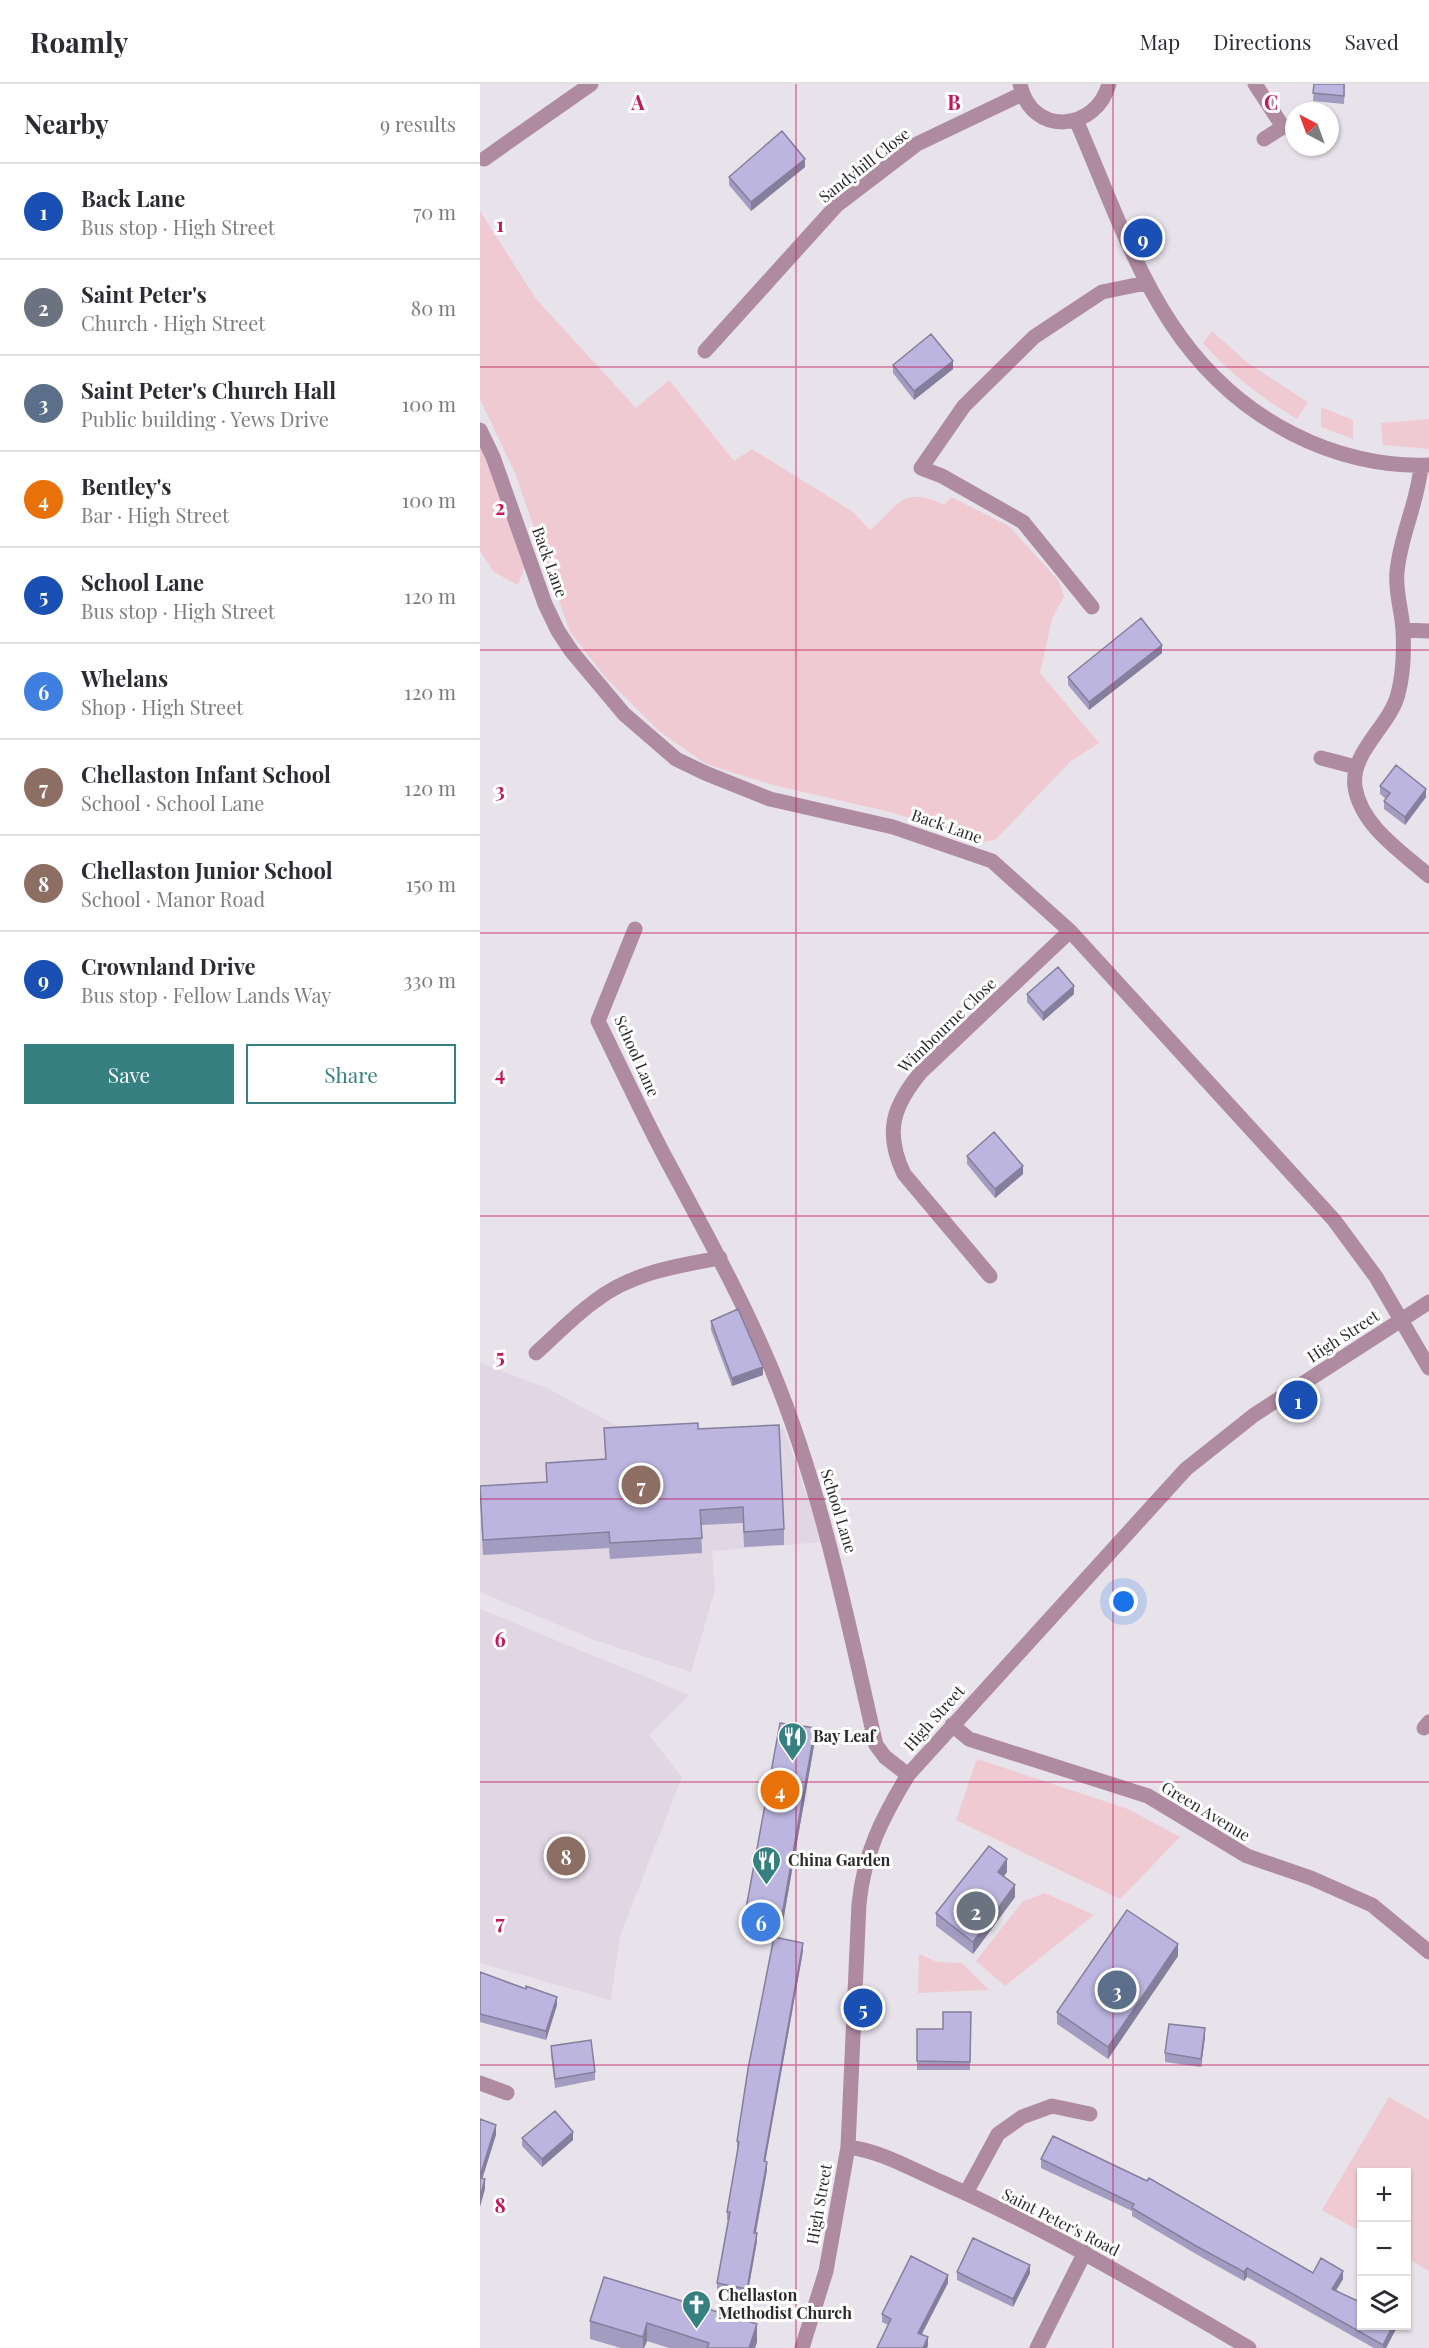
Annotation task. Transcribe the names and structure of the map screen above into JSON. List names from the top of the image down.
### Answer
{
  "streets": {
    "street": [
      "Sandyhill Close",
      "Back Lane",
      "Wimbourne Close",
      "School Lane",
      "High Street",
      "Green Avenue",
      "Saint Peter's Road"
    ]
  },
  "crossings": [
    ["Back Lane", "Wimbourne Close"],
    ["Back Lane", "High Street"],
    ["School Lane", "High Street"],
    ["High Street", "Green Avenue"],
    ["High Street", "Saint Peter's Road"]
  ],
  "places": {
    "restaurant": ["Bay Leaf", "China Garden"],
    "church": ["Chellaston Methodist Church"]
  },
  "north": "top left",
  "page": {
    "header": "Roamly",
    "nav": ["Map", "Directions", "Saved"],
    "heading": ["Nearby", "9 results"],
    "list": [
      {
        "mark": "1",
        "name": "Back Lane",
        "note": "Bus stop · High Street",
        "value": "70 m"
      },
      {
        "mark": "2",
        "name": "Saint Peter's",
        "note": "Church · High Street",
        "value": "80 m"
      },
      {
        "mark": "3",
        "name": "Saint Peter's Church Hall",
        "note": "Public building · Yews Drive",
        "value": "100 m"
      },
      {
        "mark": "4",
        "name": "Bentley's",
        "note": "Bar · High Street",
        "value": "100 m"
      },
      {
        "mark": "5",
        "name": "School Lane",
        "note": "Bus stop · High Street",
        "value": "120 m"
      },
      {
        "mark": "6",
        "name": "Whelans",
        "note": "Shop · High Street",
        "value": "120 m"
      },
      {
        "mark": "7",
        "name": "Chellaston Infant School",
        "note": "School · School Lane",
        "value": "120 m"
      },
      {
        "mark": "8",
        "name": "Chellaston Junior School",
        "note": "School · Manor Road",
        "value": "150 m"
      },
      {
        "mark": "9",
        "name": "Crownland Drive",
        "note": "Bus stop · Fellow Lands Way",
        "value": "330 m"
      }
    ],
    "pins": [
      "9",
      "1",
      "7",
      "4",
      "8",
      "2",
      "6",
      "3",
      "5"
    ],
    "buttons": ["Save", "Share"],
    "map_buttons": ["+", "−"]
  },
  "grid": {
    "columns": ["A", "B", "C"],
    "rows": [
      "1",
      "2",
      "3",
      "4",
      "5",
      "6",
      "7",
      "8"
    ]
  }
}
